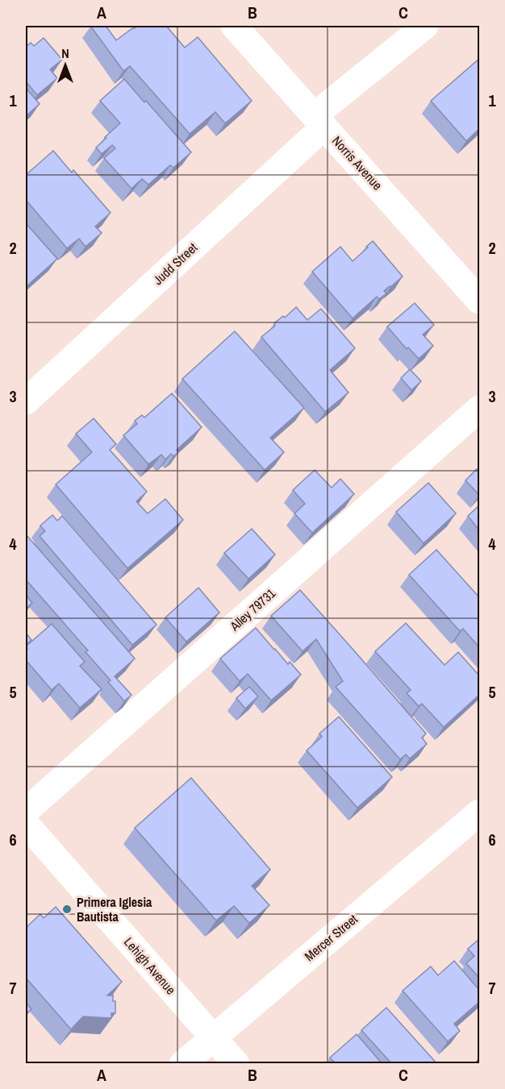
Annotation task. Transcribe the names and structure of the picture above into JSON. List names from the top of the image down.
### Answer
{
  "streets": {
    "street": [
      "Norris Avenue",
      "Judd Street",
      "Alley 79731",
      "Mercer Street",
      "Lehigh Avenue"
    ]
  },
  "crossings": [
    ["Norris Avenue", "Judd Street"],
    ["Mercer Street", "Lehigh Avenue"]
  ],
  "places": ["Primera Iglesia Bautista"],
  "north": "top",
  "grid": {
    "columns": ["A", "B", "C"],
    "rows": [
      "1",
      "2",
      "3",
      "4",
      "5",
      "6",
      "7"
    ]
  }
}
